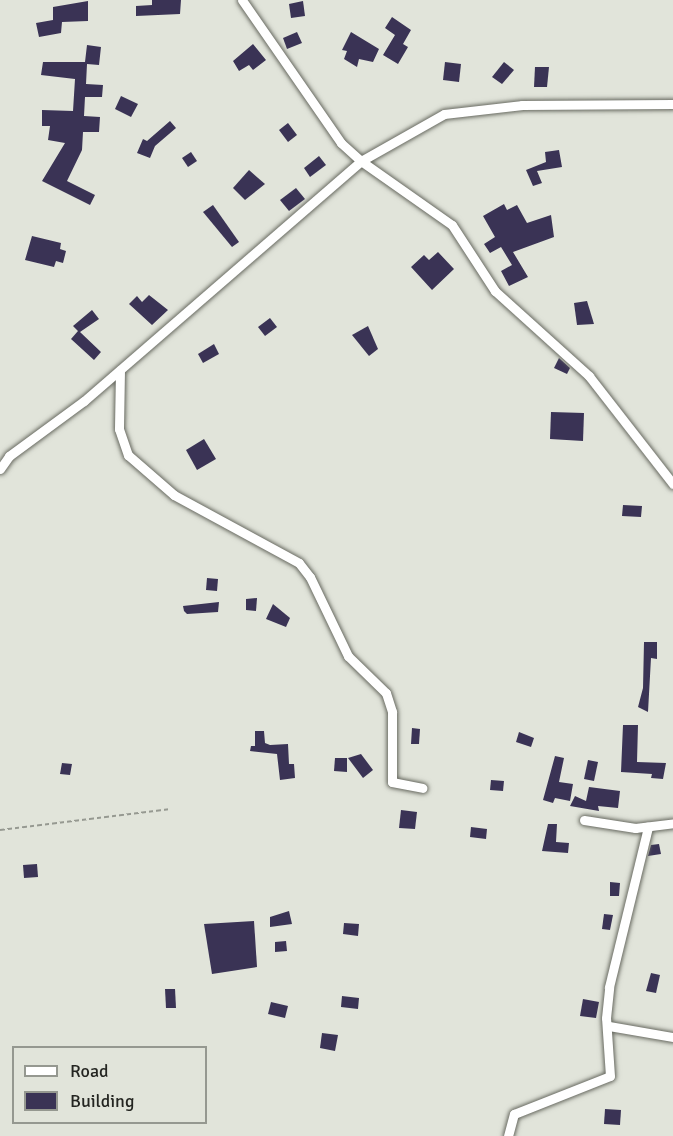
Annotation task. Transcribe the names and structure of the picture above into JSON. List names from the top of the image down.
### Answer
{
  "legend": ["Road", "Building"]
}
